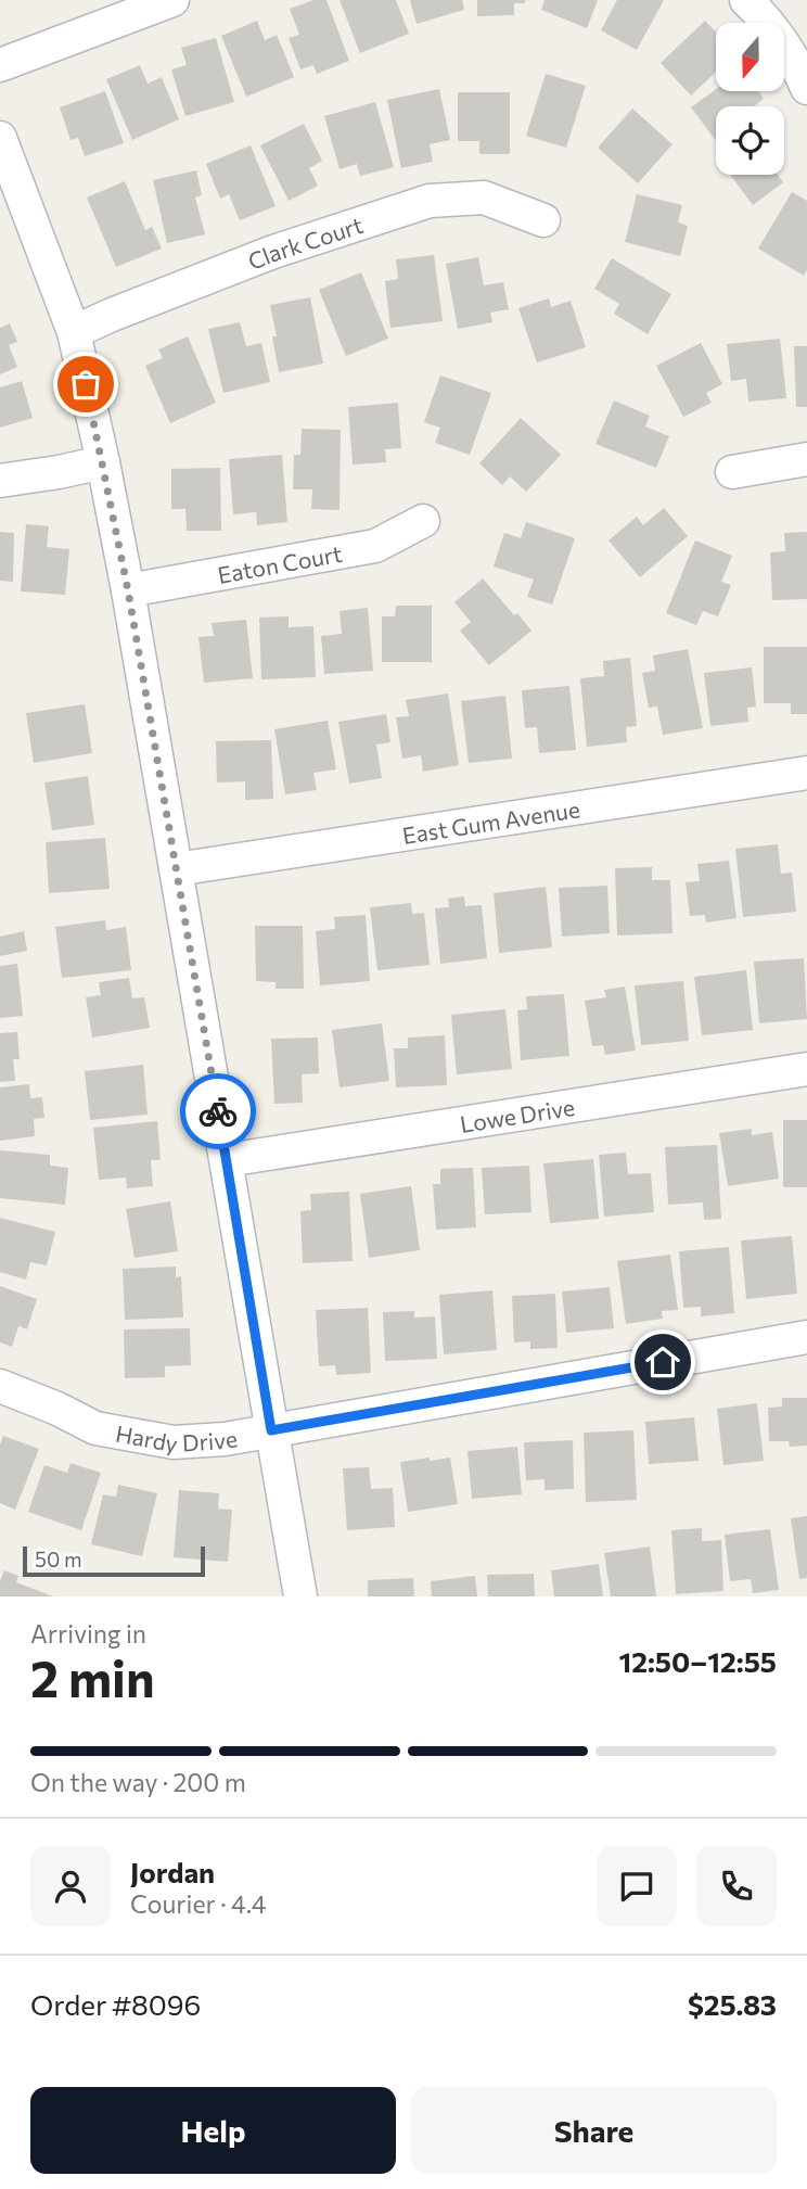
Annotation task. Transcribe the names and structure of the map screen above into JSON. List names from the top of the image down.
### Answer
{
  "streets": {
    "street": [
      "Clark Court",
      "Eaton Court",
      "East Gum Avenue",
      "Lowe Drive",
      "Hardy Drive"
    ]
  },
  "scale_bar": "50 m",
  "north": "bottom",
  "page": {
    "scale": "50 m",
    "heading": ["2 min", "Arriving in", "12:50–12:55"],
    "panel": [
      "Jordan",
      "Courier · 4.4",
      "Order #8096",
      "$25.83"
    ],
    "bar": "On the way · 200 m",
    "buttons": ["Help", "Share"]
  }
}
